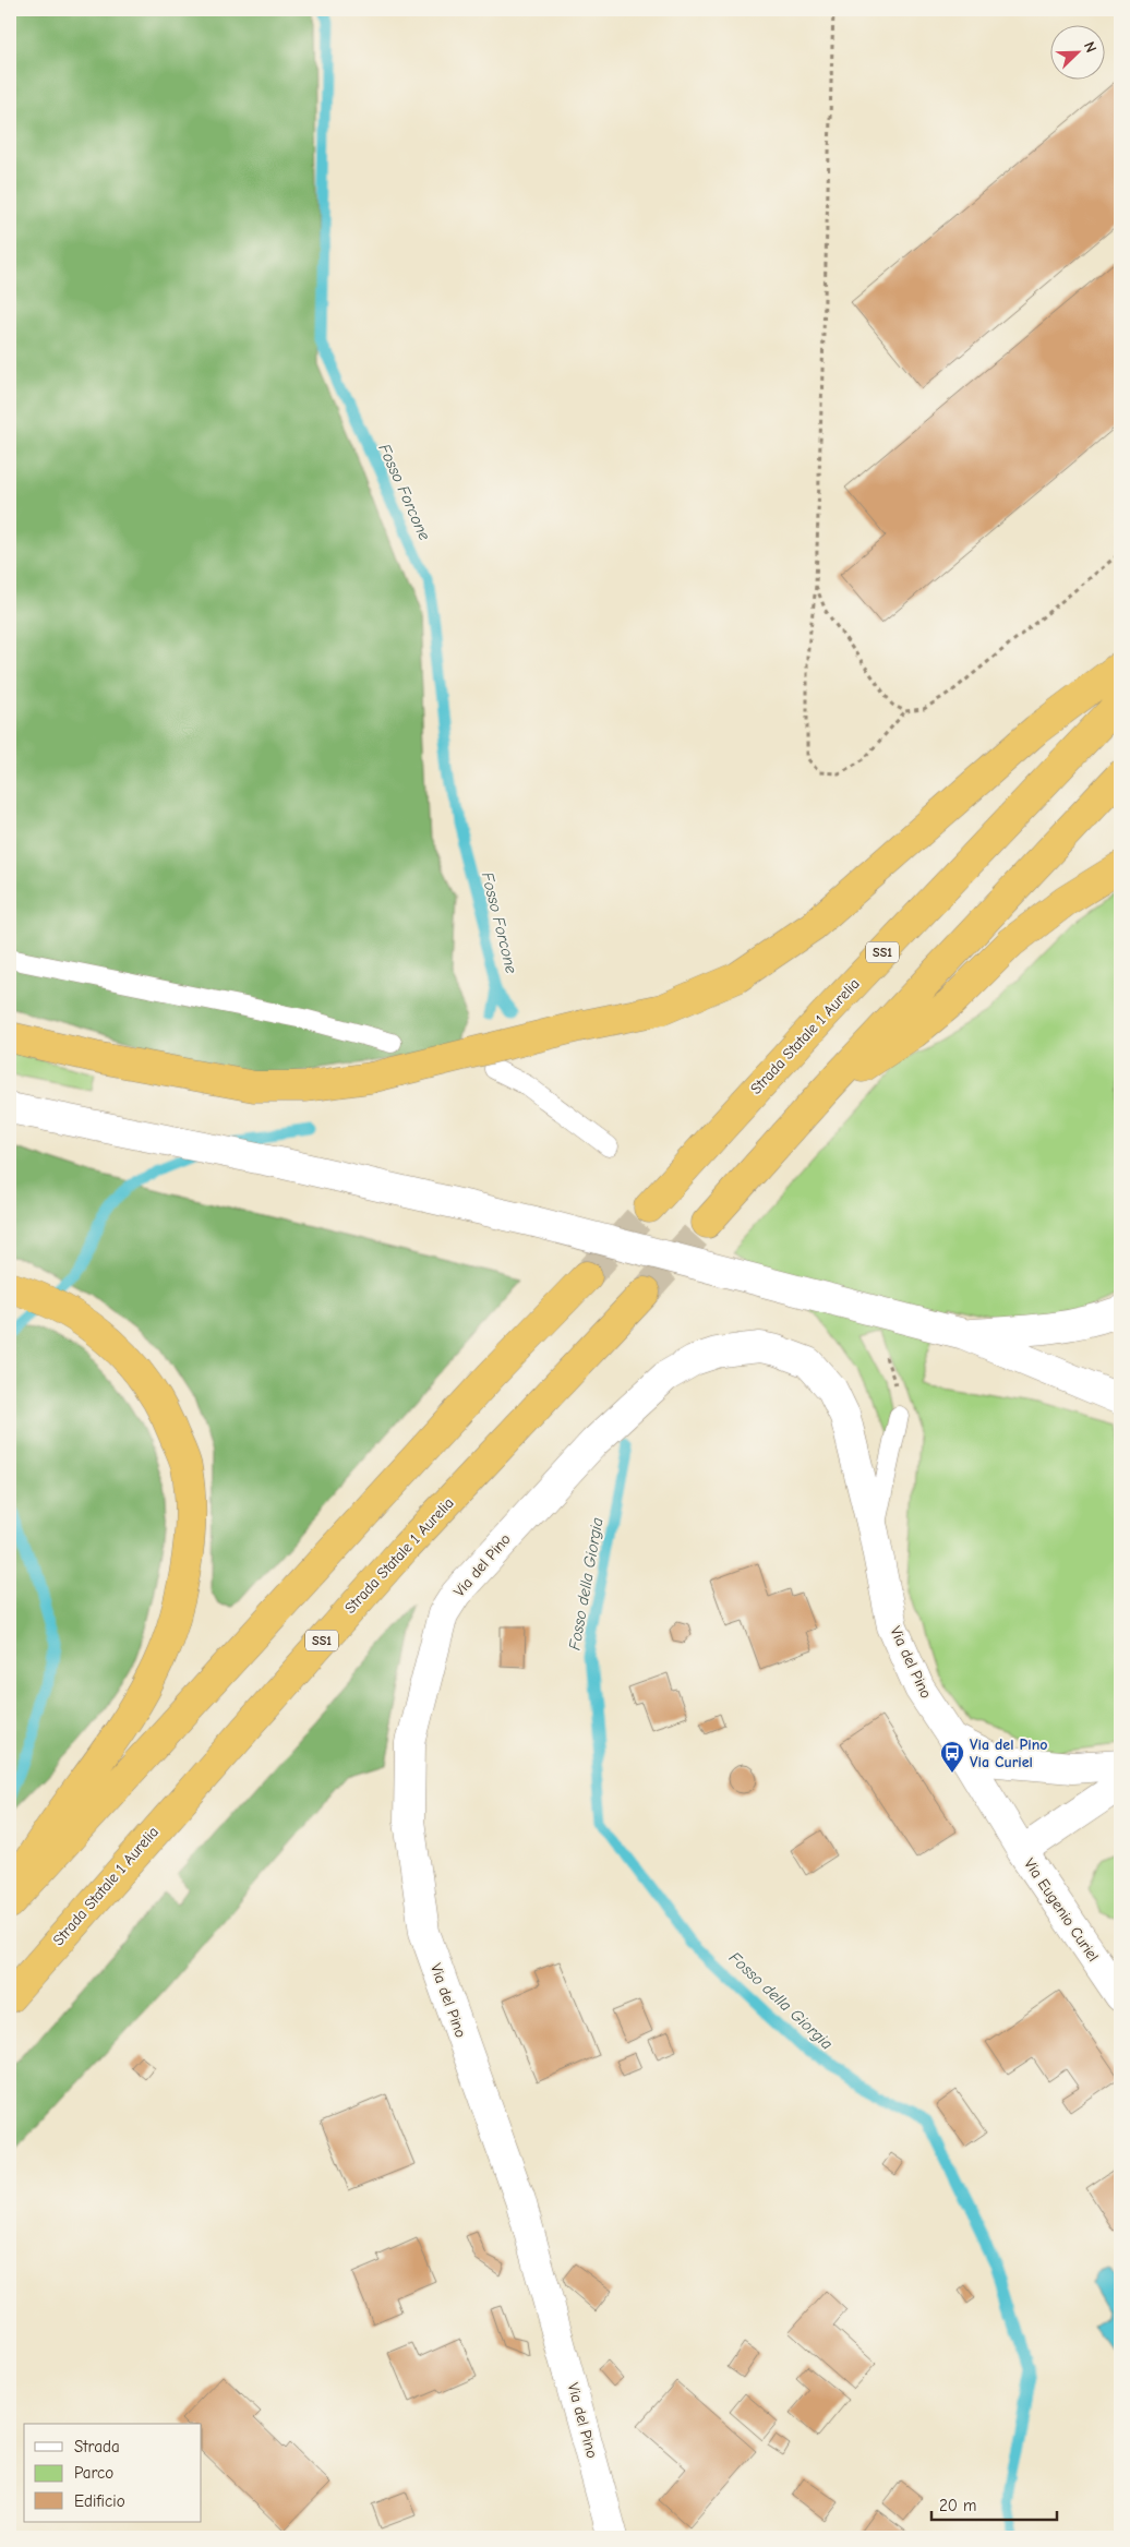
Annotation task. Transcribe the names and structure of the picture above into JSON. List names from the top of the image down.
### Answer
{
  "streets": {
    "highway": ["SS1", "Strada Statale 1 Aurelia"],
    "street": ["Via del Pino", "Via Eugenio Curiel"]
  },
  "crossings": [
    ["Via del Pino", "Via Eugenio Curiel"]
  ],
  "water": ["Fosso Forcone", "Fosso della Giorgia"],
  "places": {
    "bus stop": ["Via del Pino Via Curiel"]
  },
  "legend": ["Strada", "Parco", "Edificio"],
  "scale_bar": "20 m",
  "north": "top right"
}
